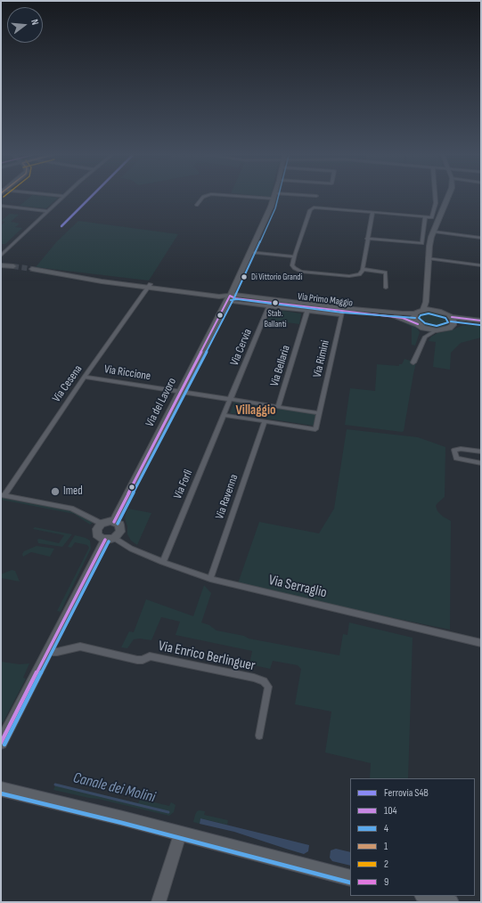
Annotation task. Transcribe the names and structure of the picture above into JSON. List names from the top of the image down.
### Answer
{
  "streets": {
    "street": [
      "Via Primo Maggio",
      "Via Cervia",
      "Via Rimini",
      "Via Bellaria",
      "Via Riccione",
      "Via Cesena",
      "Via del Lavoro",
      "Via Forlì",
      "Via Ravenna",
      "Via Serraglio",
      "Via Enrico Berlinguer"
    ]
  },
  "crossings": [
    ["Via Primo Maggio", "Via Cervia"],
    ["Via Primo Maggio", "Via Rimini"],
    ["Via Primo Maggio", "Via Bellaria"],
    ["Via Primo Maggio", "Via Cesena"],
    ["Via Primo Maggio", "Via del Lavoro"],
    ["Via Cervia", "Via Riccione"],
    ["Via Cervia", "Via Forlì"],
    ["Via Rimini", "Via Riccione"],
    ["Via Rimini", "Via Ravenna"],
    ["Via Bellaria", "Via Riccione"],
    ["Via Riccione", "Via Cesena"],
    ["Via Riccione", "Via del Lavoro"],
    ["Via del Lavoro", "Via Serraglio"],
    ["Via Forlì", "Via Serraglio"],
    ["Via Ravenna", "Via Serraglio"]
  ],
  "districts": ["Villaggio"],
  "water": ["Canale dei Molini"],
  "places": ["Di Vittorio Grandi", "Stab. Ballanti", "Imed"],
  "lines": ["rail line S4B", "transit line 4", "transit line 104"],
  "legend": [
    "Ferrovia S4B",
    "104",
    "4",
    "1",
    "2",
    "9"
  ],
  "north": "right"
}
